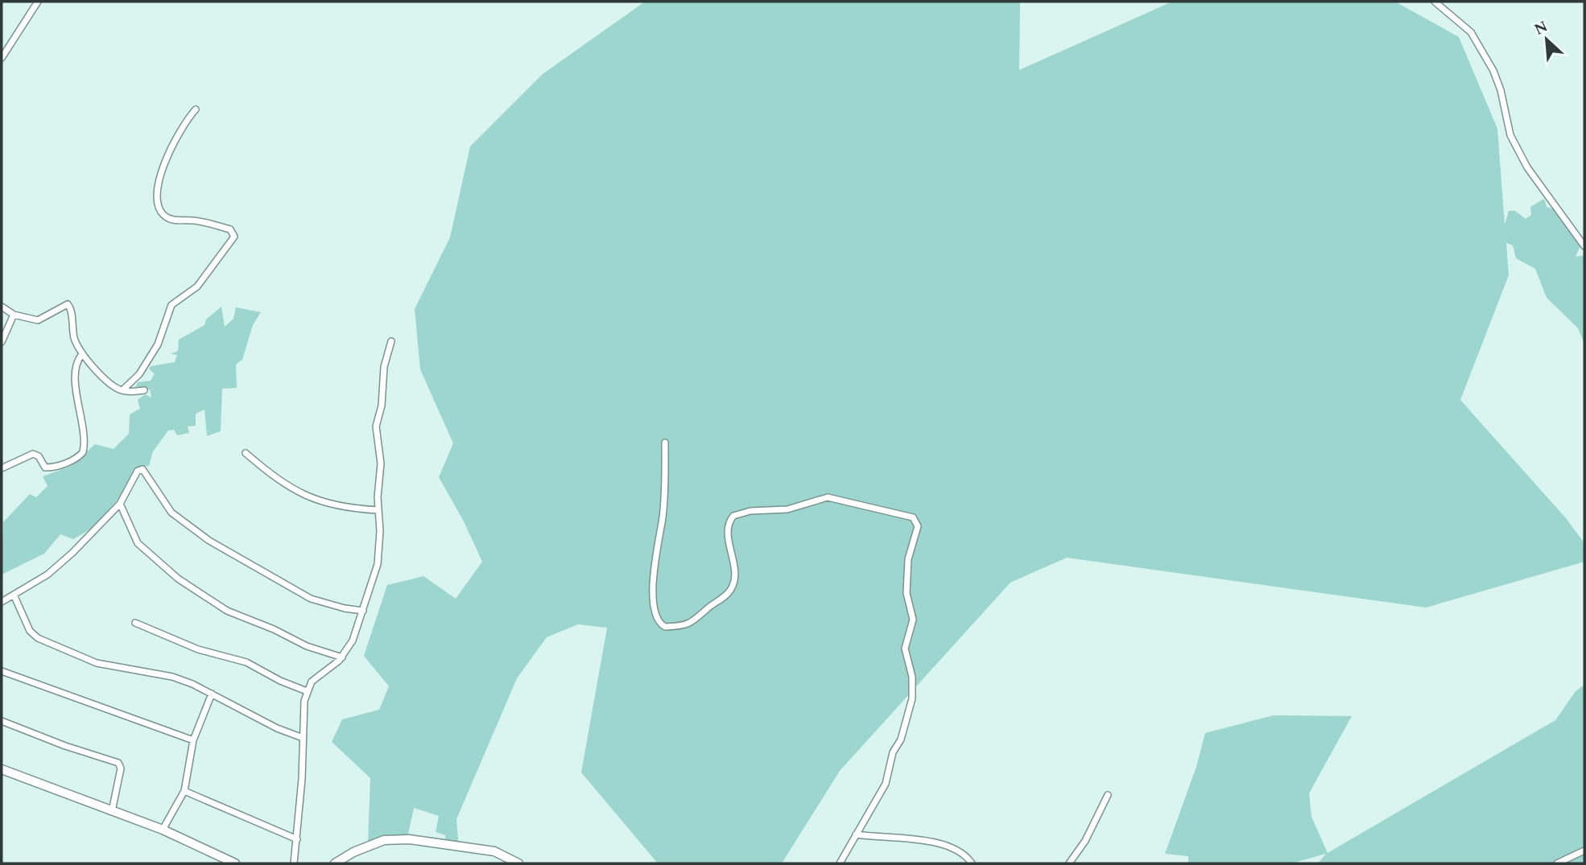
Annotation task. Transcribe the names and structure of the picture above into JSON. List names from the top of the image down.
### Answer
{
  "north": "top left"
}
